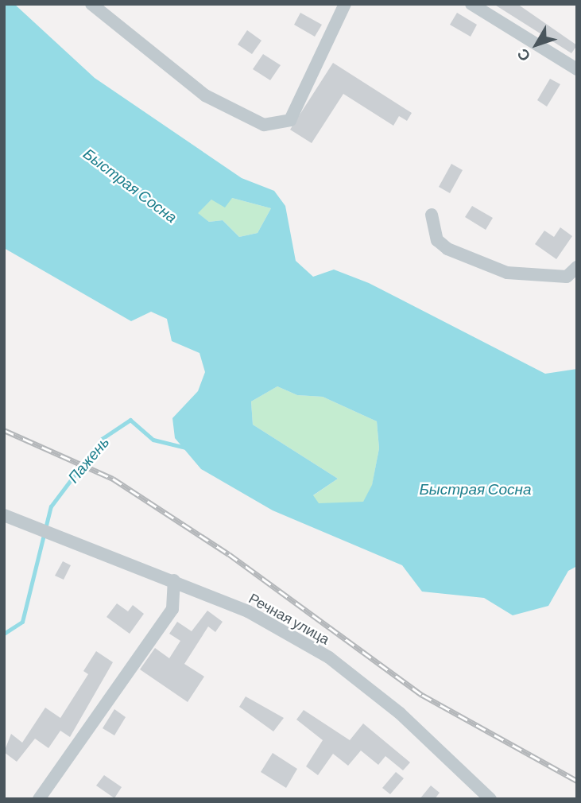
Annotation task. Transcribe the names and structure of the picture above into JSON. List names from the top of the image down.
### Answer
{
  "streets": {
    "street": ["Речная улица"]
  },
  "water": ["Быстрая Сосна", "Пажень"],
  "north": "bottom left"
}
